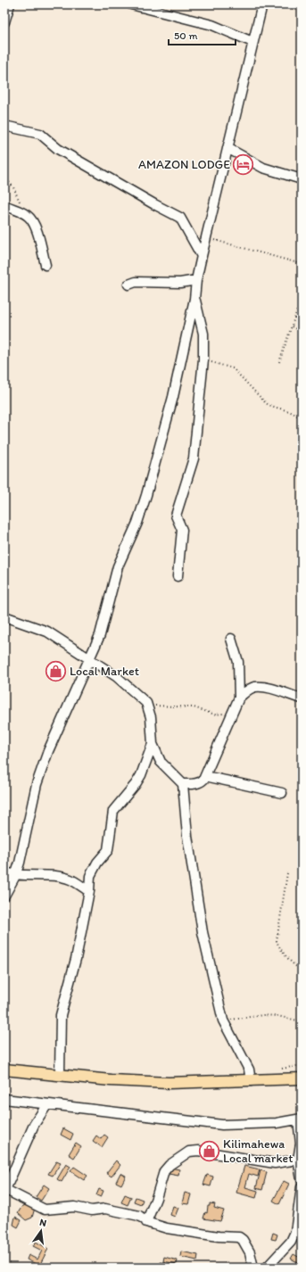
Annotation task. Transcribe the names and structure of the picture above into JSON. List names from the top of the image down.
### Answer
{
  "places": {
    "hotel": ["AMAZON LODGE"],
    "shop": ["Local Market", "Kilimahewa Local market"]
  },
  "scale_bar": "50 m",
  "north": "top"
}
